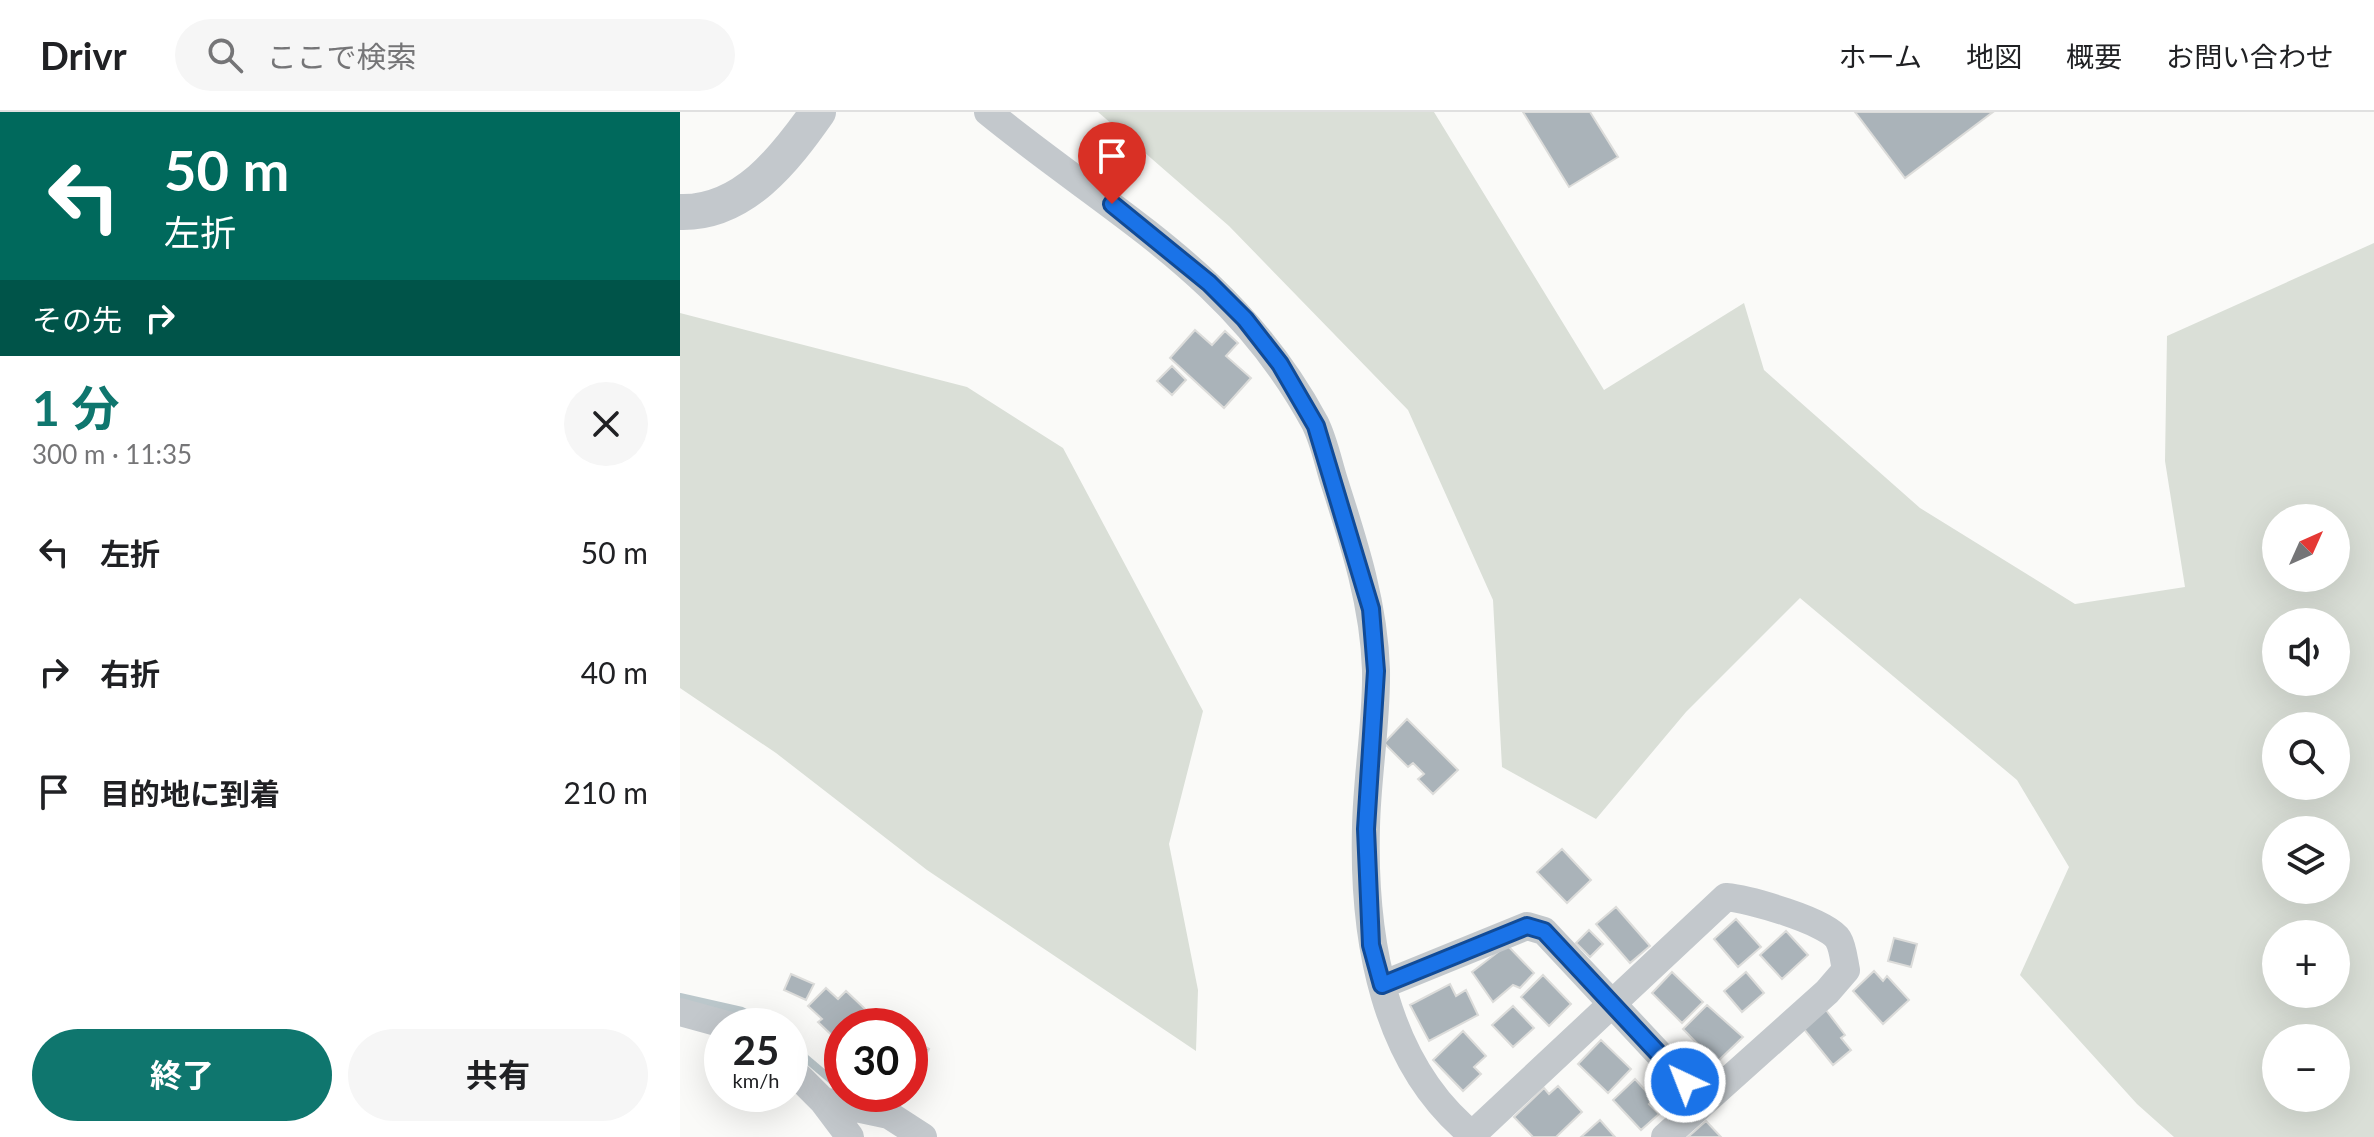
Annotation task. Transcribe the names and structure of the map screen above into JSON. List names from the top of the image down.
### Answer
{
  "north": "top right",
  "page": {
    "header": "Drivr",
    "search": "ここで検索",
    "nav": [
      "ホーム",
      "地図",
      "概要",
      "お問い合わせ"
    ],
    "turn": ["50 m", "左折"],
    "then": "その先",
    "heading": ["1 分", "300 m · 11:35"],
    "list": [
      {
        "name": "左折",
        "value": "50 m"
      },
      {
        "name": "右折",
        "value": "40 m"
      },
      {
        "name": "目的地に到着",
        "value": "210 m"
      }
    ],
    "map_buttons": ["+", "−"],
    "speed": "25 km/h",
    "limit": "30",
    "buttons": ["終了", "共有"]
  }
}
